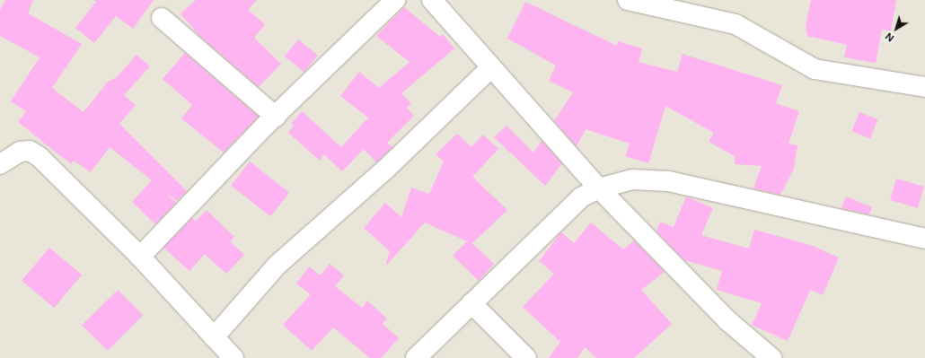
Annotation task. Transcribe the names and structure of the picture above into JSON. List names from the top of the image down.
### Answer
{
  "north": "bottom left"
}
